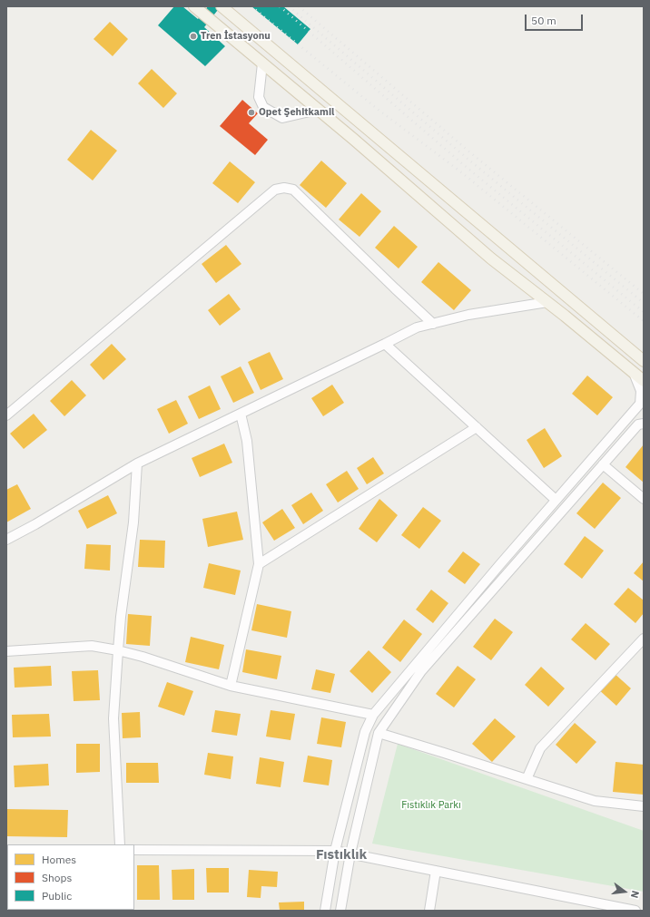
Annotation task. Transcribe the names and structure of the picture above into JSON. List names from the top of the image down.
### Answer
{
  "districts": ["Fıstıklık"],
  "parks": ["Fıstıklık Parkı"],
  "places": ["Tren İstasyonu", "Opet Şehitkamil"],
  "legend": ["Homes", "Shops", "Public"],
  "scale_bar": "50 m",
  "north": "right"
}
